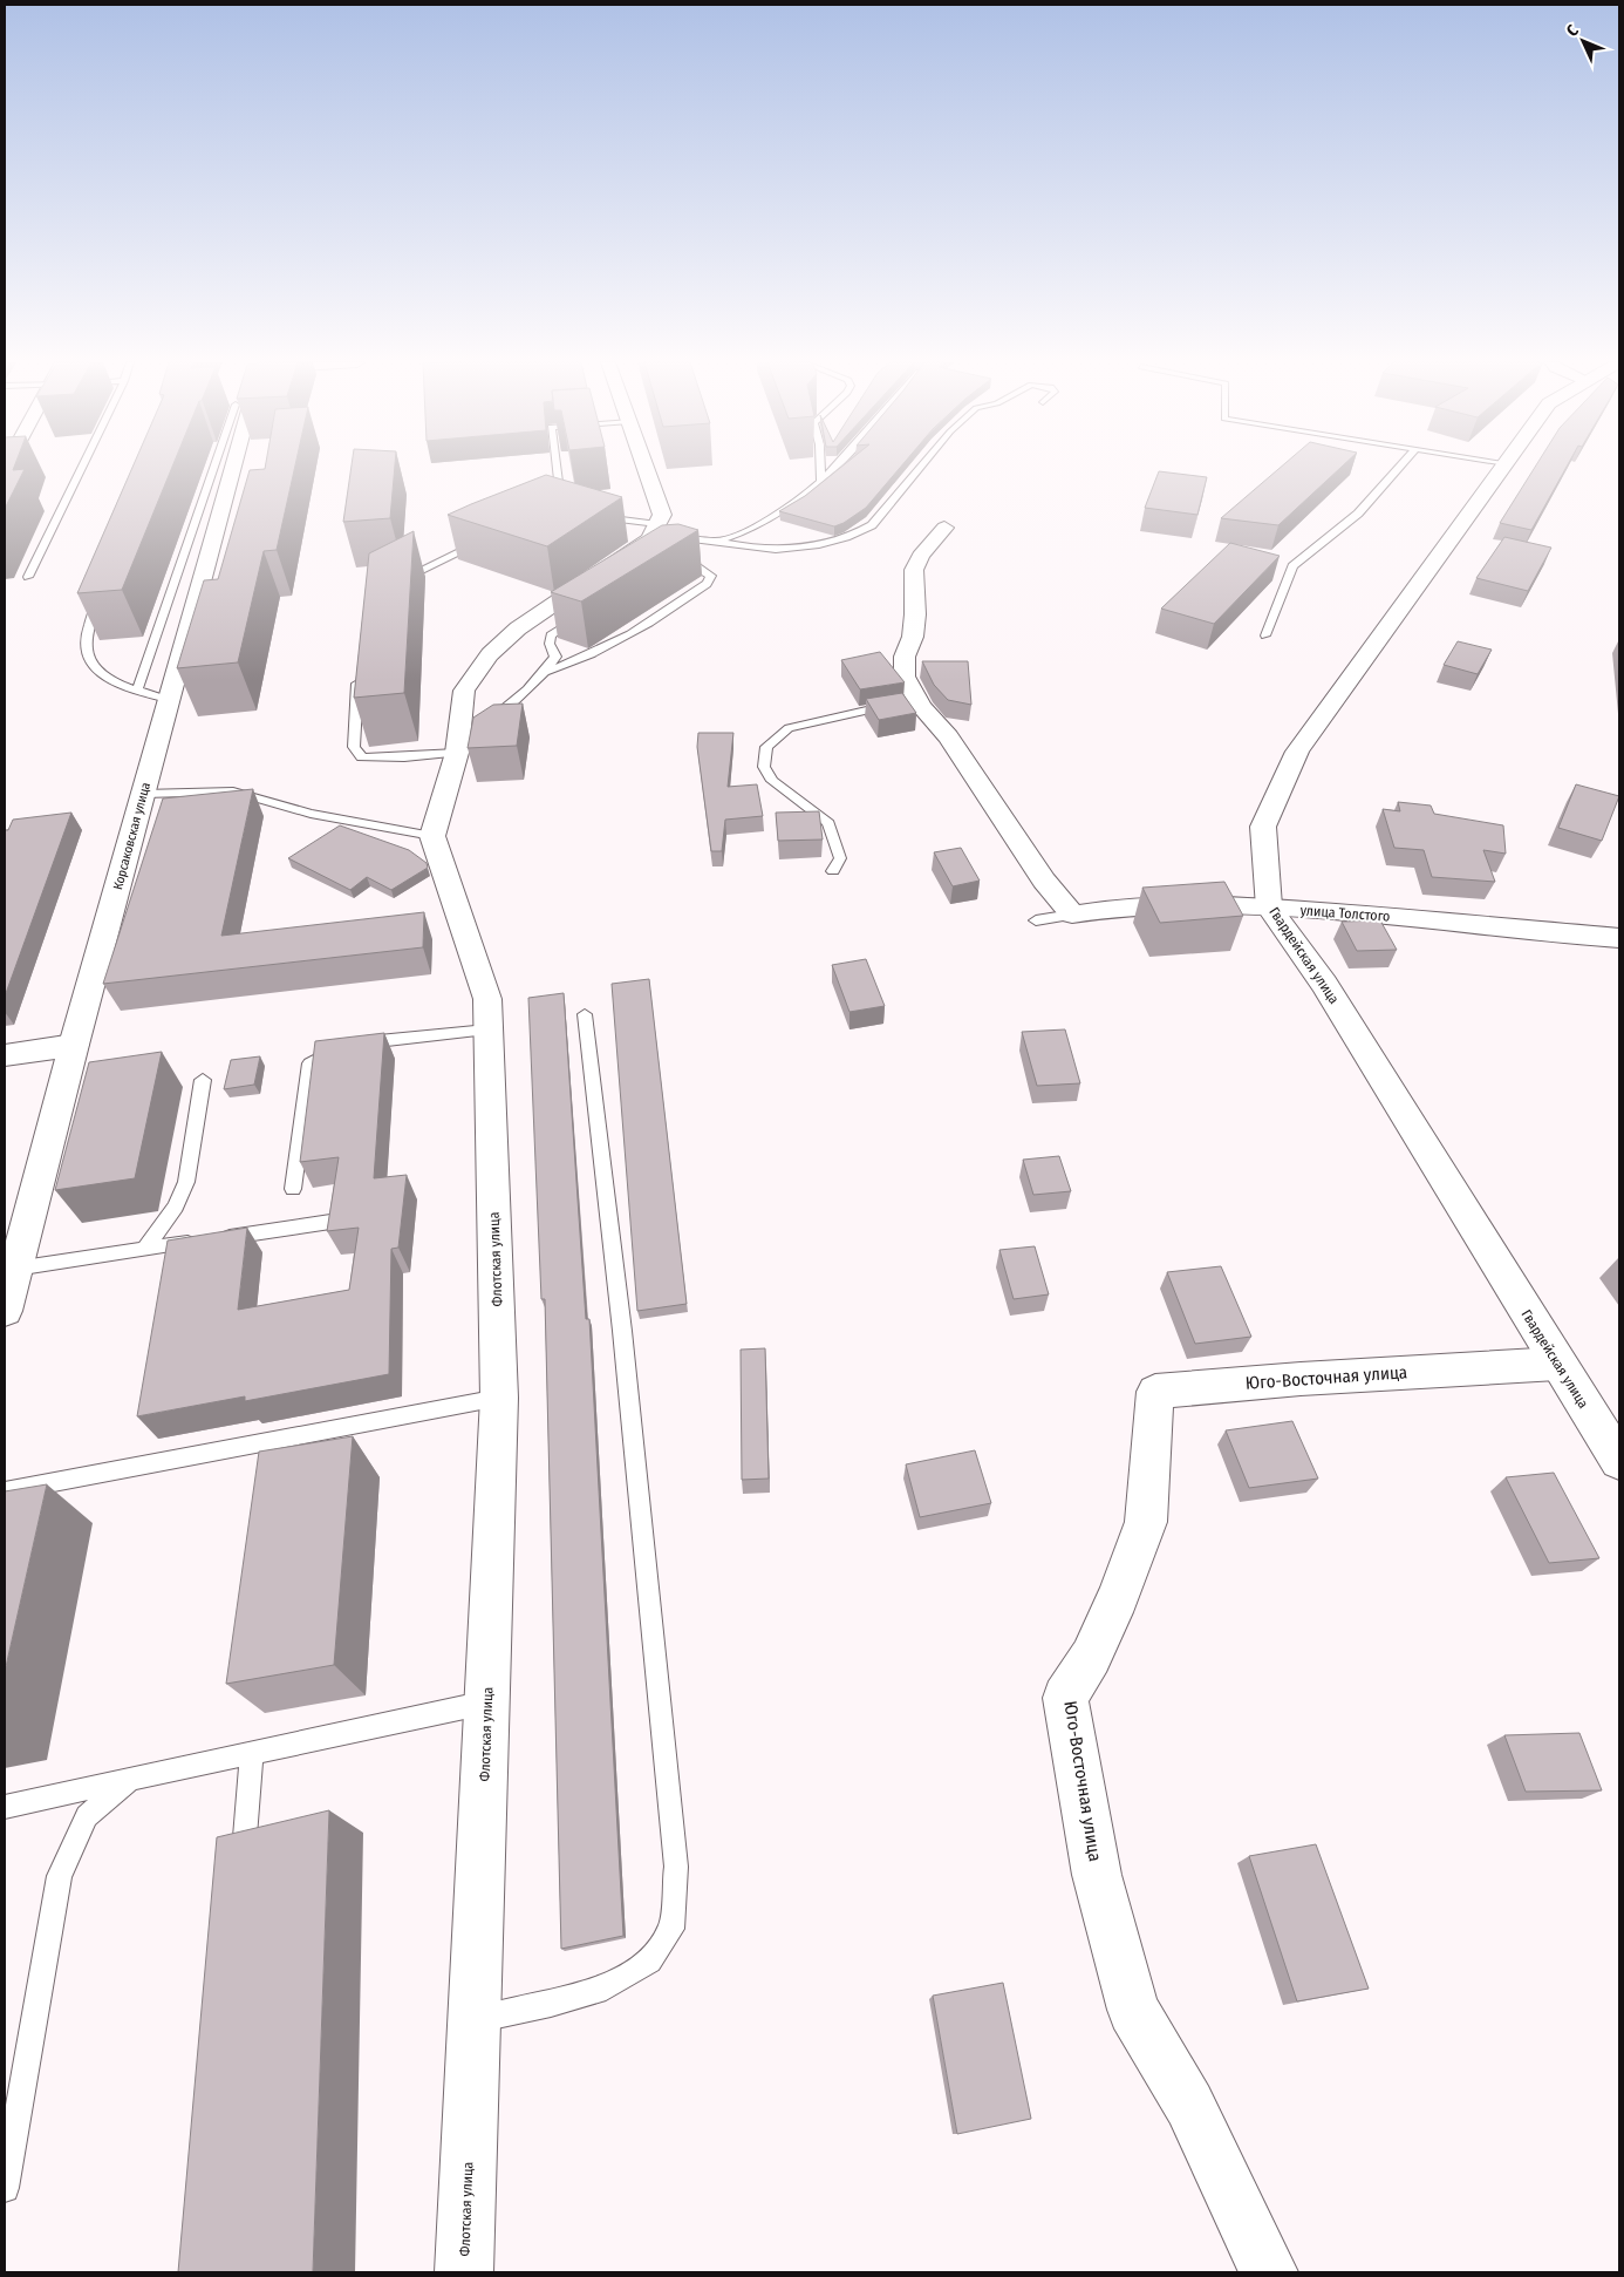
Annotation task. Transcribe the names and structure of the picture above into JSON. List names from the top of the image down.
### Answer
{
  "streets": {
    "street": [
      "Корсаковская улица",
      "улица Толстого",
      "Гвардейская улица",
      "Флотская улица",
      "Юго-Восточная улица"
    ]
  },
  "crossings": [
    ["улица Толстого", "Гвардейская улица"],
    ["Гвардейская улица", "Юго-Восточная улица"]
  ],
  "north": "top left"
}
